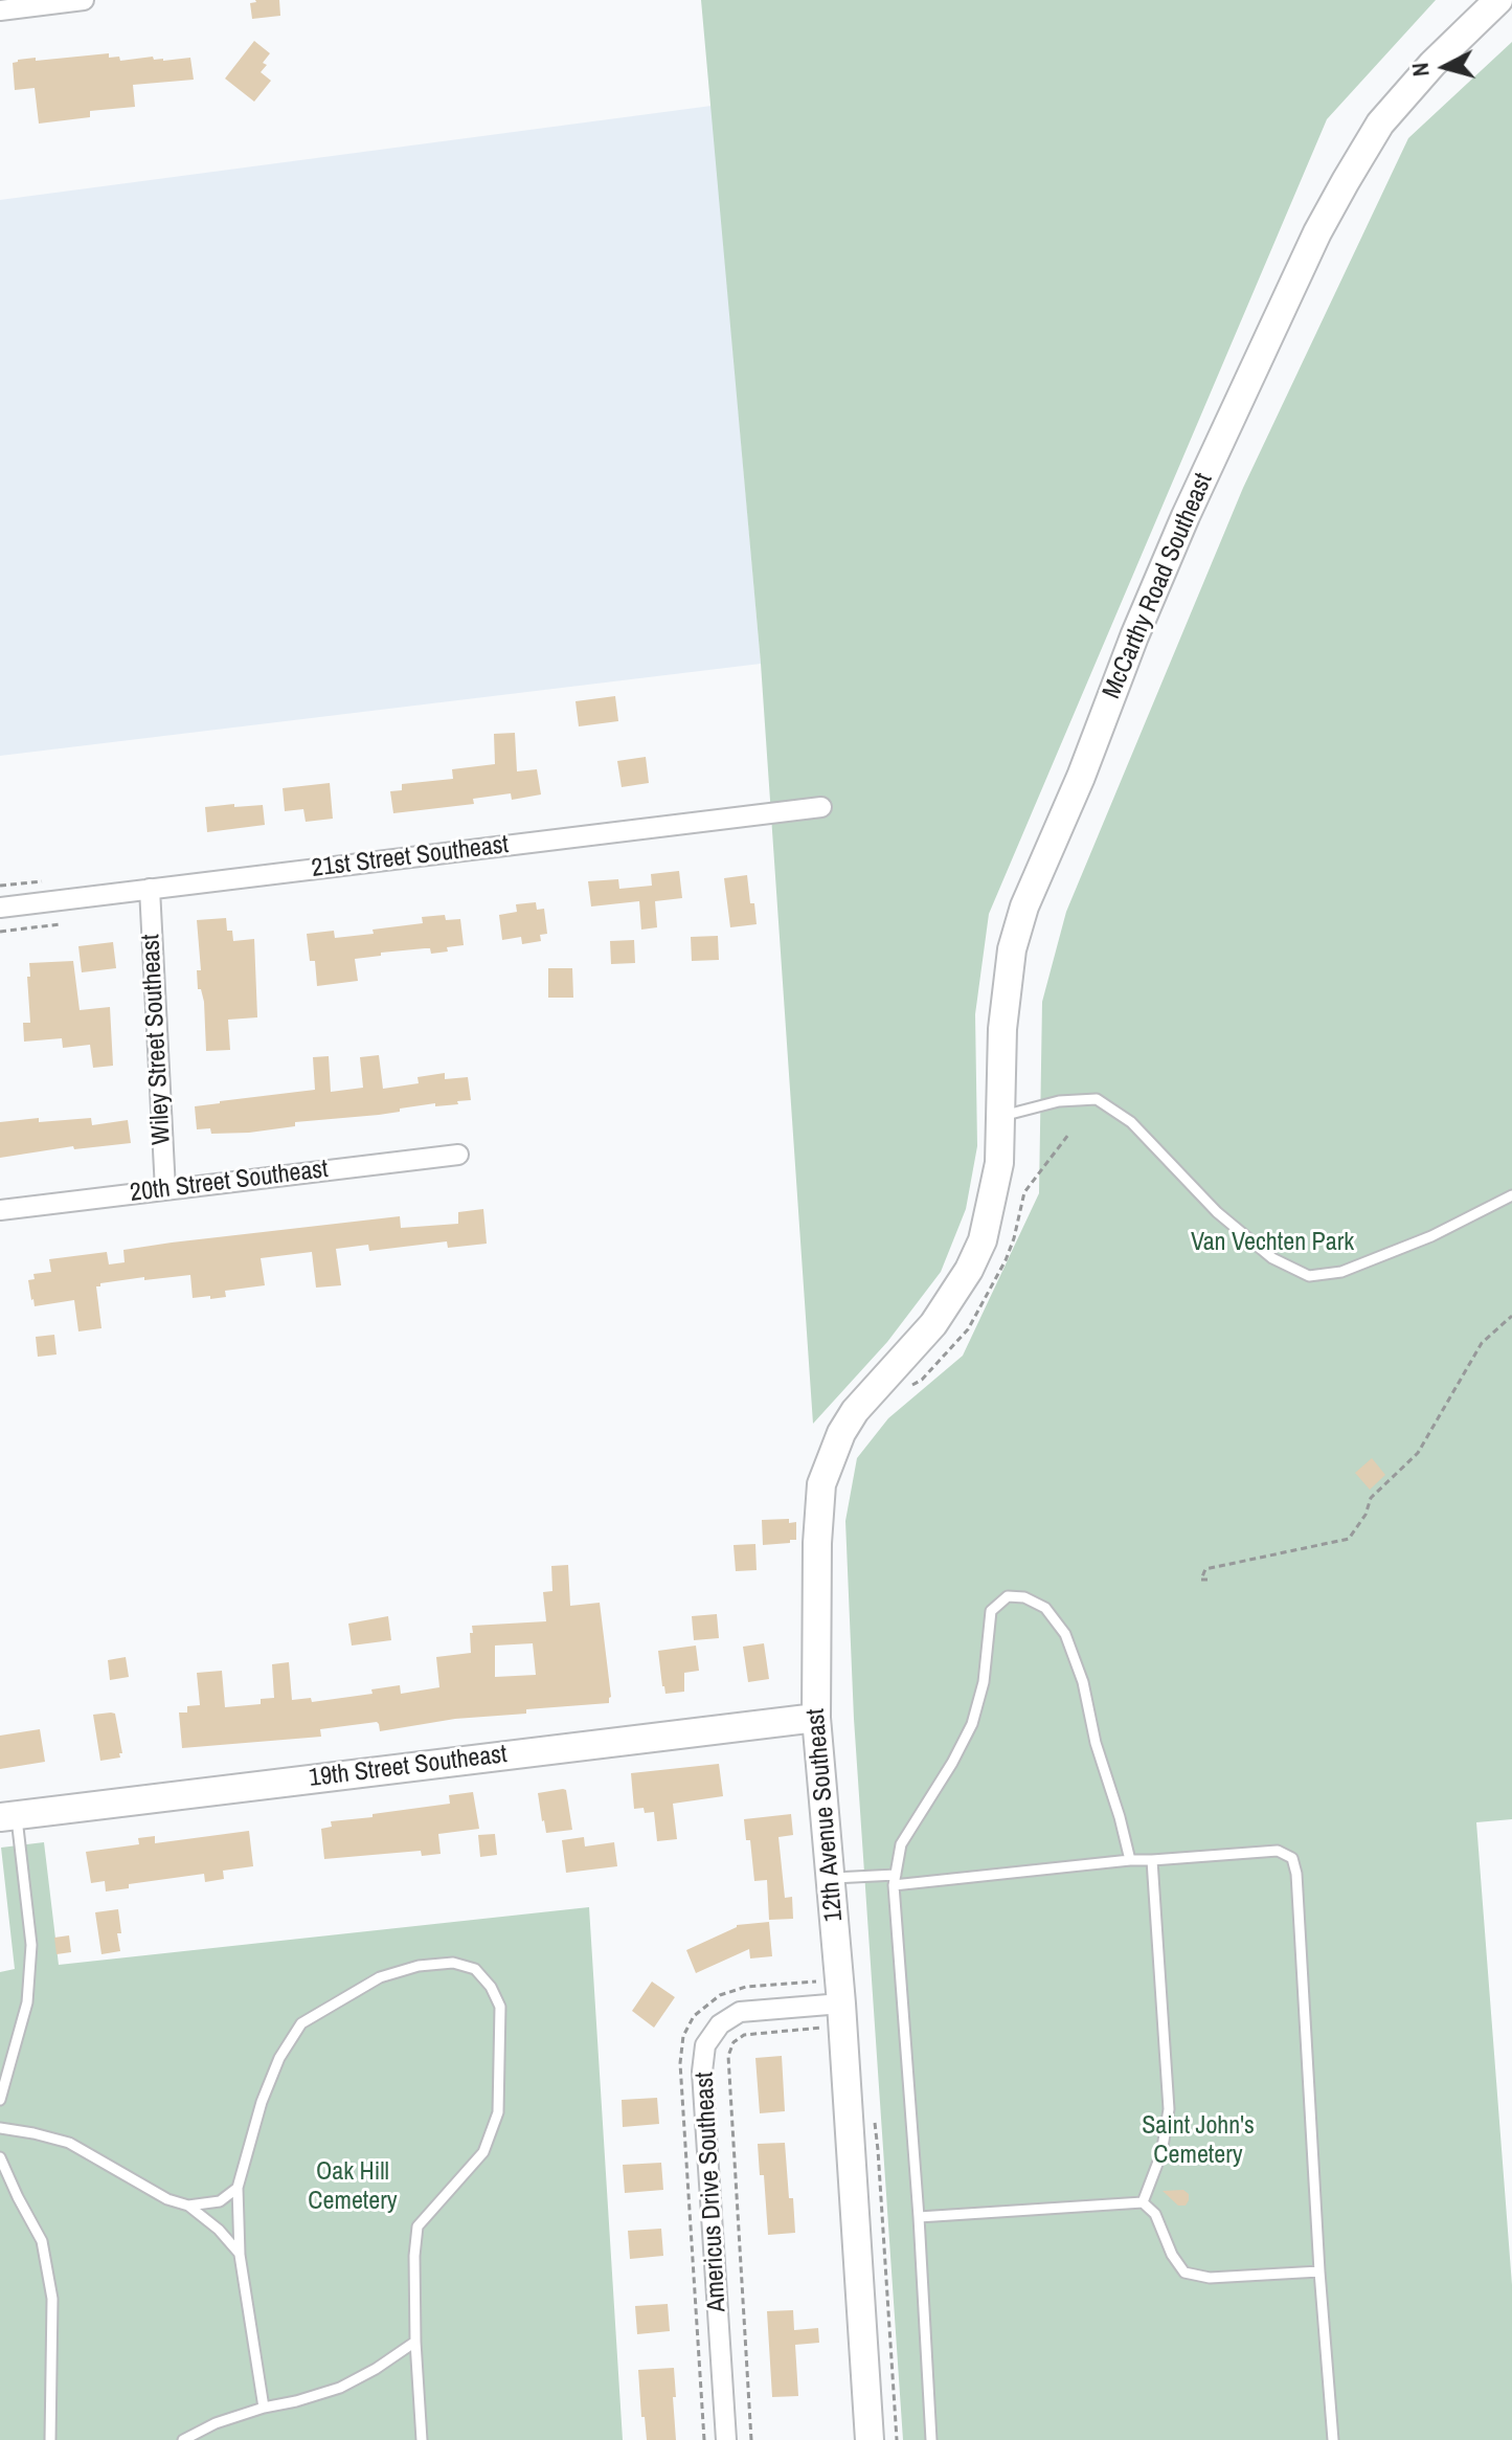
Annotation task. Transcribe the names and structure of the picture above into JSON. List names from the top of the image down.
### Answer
{
  "streets": {
    "street": [
      "McCarthy Road Southeast",
      "21st Street Southeast",
      "Wiley Street Southeast",
      "20th Street Southeast",
      "19th Street Southeast",
      "12th Avenue Southeast",
      "Americus Drive Southeast"
    ]
  },
  "crossings": [
    ["McCarthy Road Southeast", "12th Avenue Southeast"],
    ["21st Street Southeast", "Wiley Street Southeast"],
    ["Wiley Street Southeast", "20th Street Southeast"],
    ["19th Street Southeast", "12th Avenue Southeast"],
    ["12th Avenue Southeast", "Americus Drive Southeast"]
  ],
  "parks": ["Van Vechten Park", "Saint John's Cemetery", "Oak Hill Cemetery"],
  "north": "left"
}
